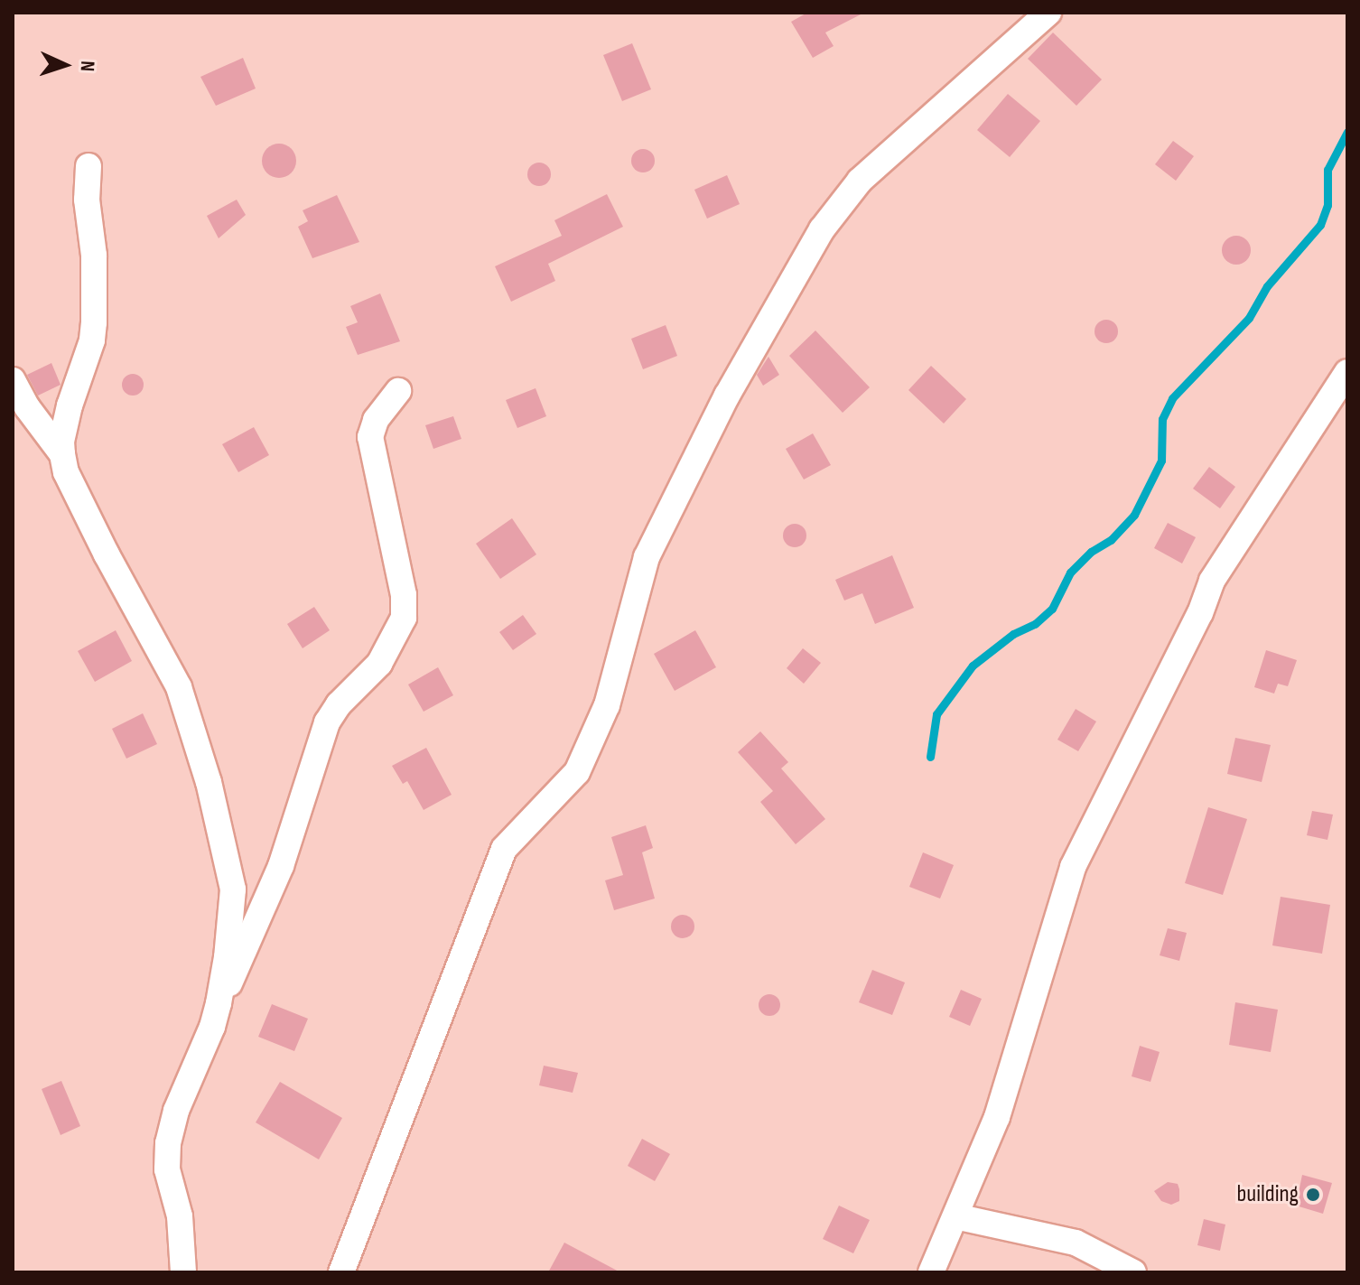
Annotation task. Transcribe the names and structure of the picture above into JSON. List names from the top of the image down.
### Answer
{
  "places": ["building"],
  "north": "right"
}
